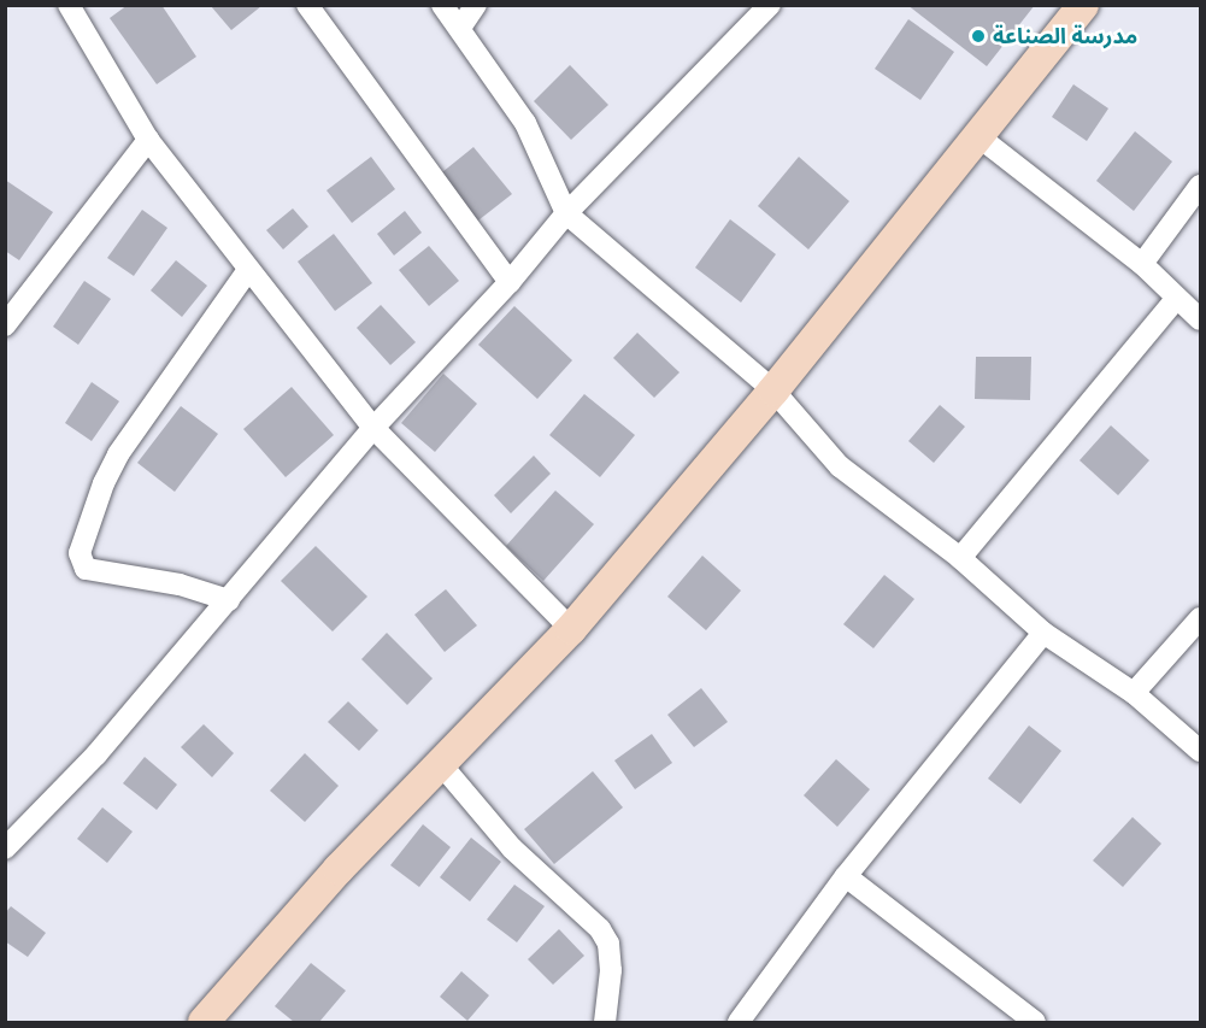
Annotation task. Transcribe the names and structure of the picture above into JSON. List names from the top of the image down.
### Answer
{
  "places": ["مدرسة الصناعة"]
}
